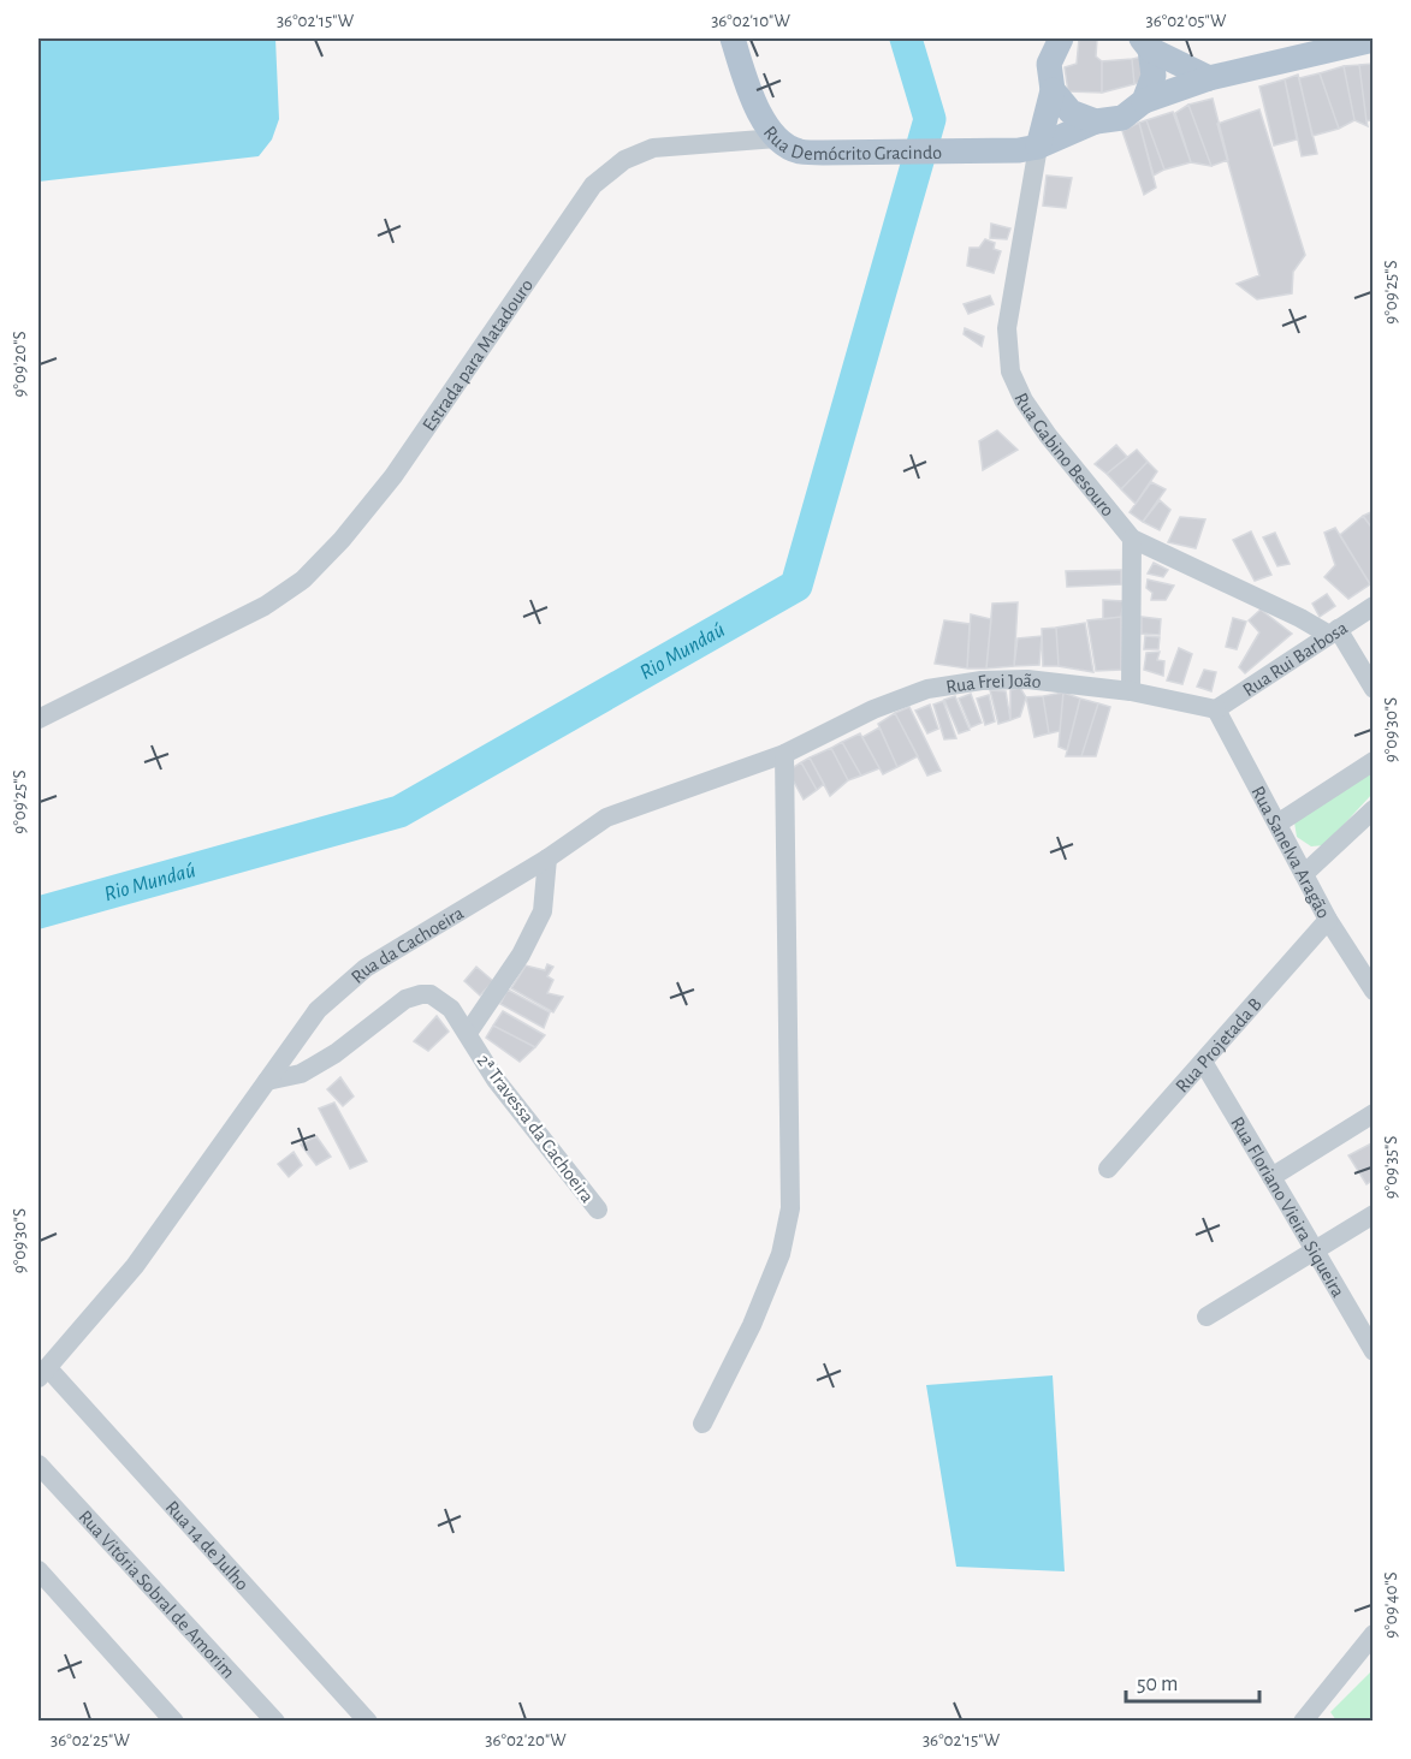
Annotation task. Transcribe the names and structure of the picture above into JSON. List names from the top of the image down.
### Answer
{
  "streets": {
    "main road": ["Rua Demócrito Gracindo"],
    "street": [
      "Estrada para Matadouro",
      "Rua Gabino Besouro",
      "Rua Rui Barbosa",
      "Rua Frei João",
      "Rua Sanelva Aragão",
      "Rua da Cachoeira",
      "Rua Projetada B",
      "2ª Travessa da Cachoeira",
      "Rua Floriano Vieira Siqueira",
      "Rua 14 de Julho",
      "Rua Vitória Sobral de Amorim"
    ]
  },
  "crossings": [
    ["Rua Demócrito Gracindo", "Estrada para Matadouro"],
    ["Rua Demócrito Gracindo", "Rua Gabino Besouro"],
    ["Rua Gabino Besouro", "Rua Rui Barbosa"],
    ["Rua Rui Barbosa", "Rua Frei João"],
    ["Rua Rui Barbosa", "Rua Sanelva Aragão"],
    ["Rua Frei João", "Rua Sanelva Aragão"],
    ["Rua Frei João", "Rua da Cachoeira"],
    ["Rua Sanelva Aragão", "Rua Projetada B"],
    ["Rua da Cachoeira", "2ª Travessa da Cachoeira"],
    ["Rua da Cachoeira", "Rua 14 de Julho"],
    ["Rua Projetada B", "Rua Floriano Vieira Siqueira"]
  ],
  "water": ["Rio Mundaú"],
  "scale_bar": "50 m",
  "coordinates": [
    "36°02'15\"W",
    "36°02'10\"W",
    "36°02'05\"W",
    "9°09'25\"S",
    "9°09'20\"S",
    "9°09'30\"S",
    "9°09'35\"S",
    "9°09'40\"S",
    "36°02'25\"W",
    "36°02'20\"W"
  ]
}
